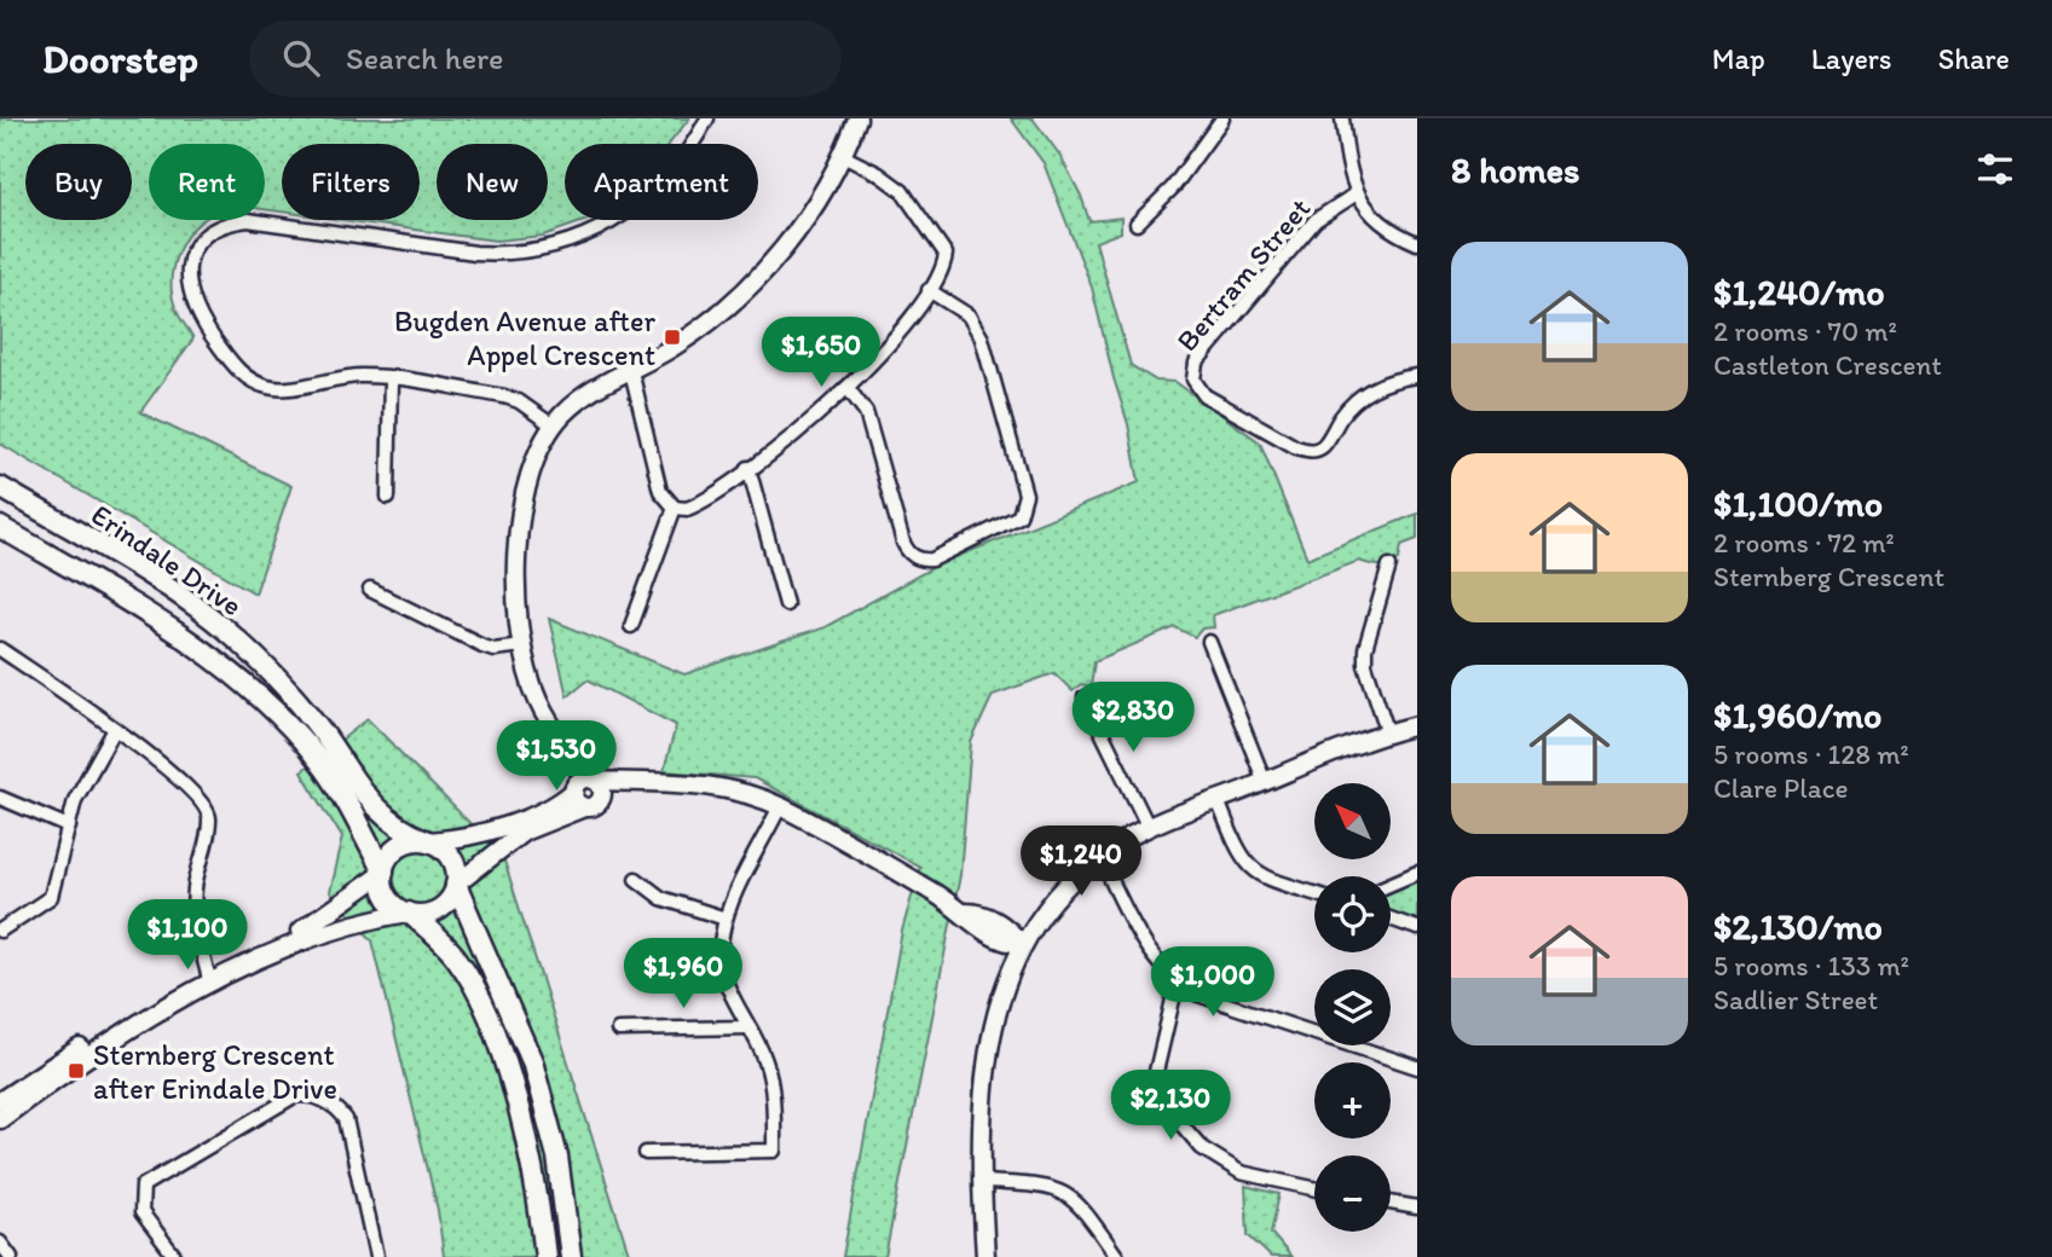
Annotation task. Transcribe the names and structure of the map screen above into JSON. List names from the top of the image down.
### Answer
{
  "streets": {
    "main road": ["Erindale Drive"],
    "street": ["Bertram Street"]
  },
  "places": {
    "transit": ["Bugden Avenue after Appel Crescent", "Sternberg Crescent after Erindale Drive"]
  },
  "north": "top left",
  "page": {
    "header": "Doorstep",
    "search": "Search here",
    "nav": ["Map", "Layers", "Share"],
    "heading": "8 homes",
    "chip": [
      "Buy",
      "Rent",
      "Filters",
      "New",
      "Apartment"
    ],
    "list": [
      {
        "name": "$1,240/mo",
        "note": "2 rooms · 70 m² · Castleton Crescent"
      },
      {
        "name": "$1,100/mo",
        "note": "2 rooms · 72 m² · Sternberg Crescent"
      },
      {
        "name": "$1,960/mo",
        "note": "5 rooms · 128 m² · Clare Place"
      },
      {
        "name": "$2,130/mo",
        "note": "5 rooms · 133 m² · Sadlier Street"
      }
    ],
    "price": [
      "$1,650",
      "$2,830",
      "$1,530",
      "$1,240",
      "$1,100",
      "$1,960",
      "$1,000",
      "$2,130"
    ],
    "map_buttons": ["+", "−"]
  }
}
